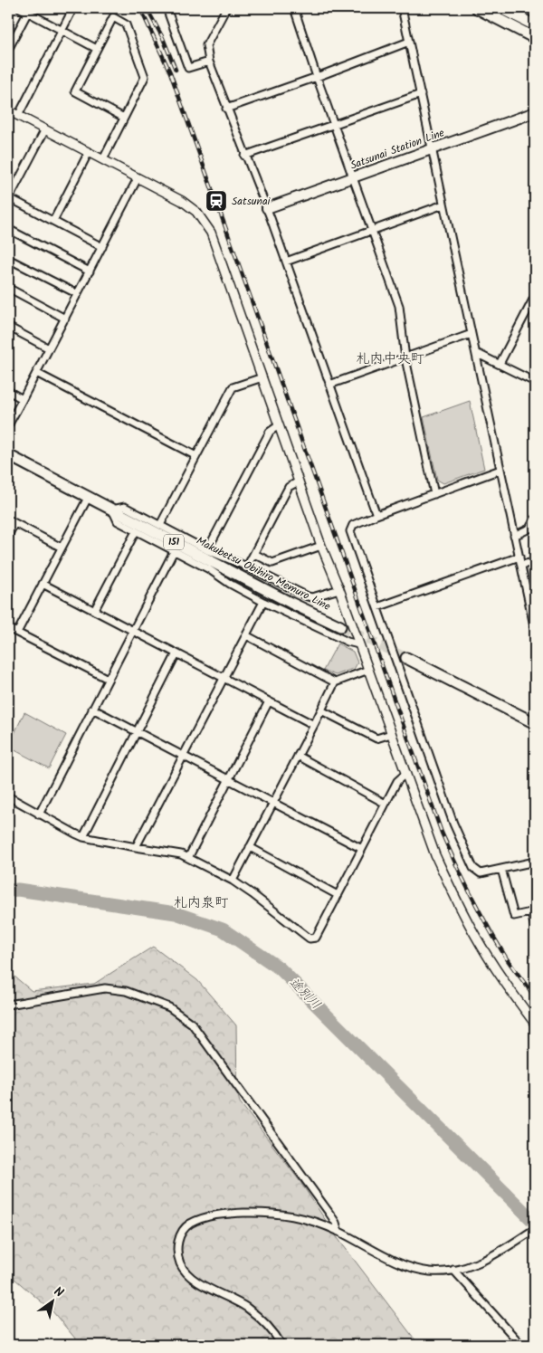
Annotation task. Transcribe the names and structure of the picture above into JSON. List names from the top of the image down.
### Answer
{
  "streets": {
    "main road": ["Satsunai Station Line", "151", "Makubetsu Obihiro Memuro Line"]
  },
  "districts": ["札内中央町", "札内泉町"],
  "water": ["途別川"],
  "places": {
    "station": ["Satsunai"]
  },
  "north": "top right"
}
